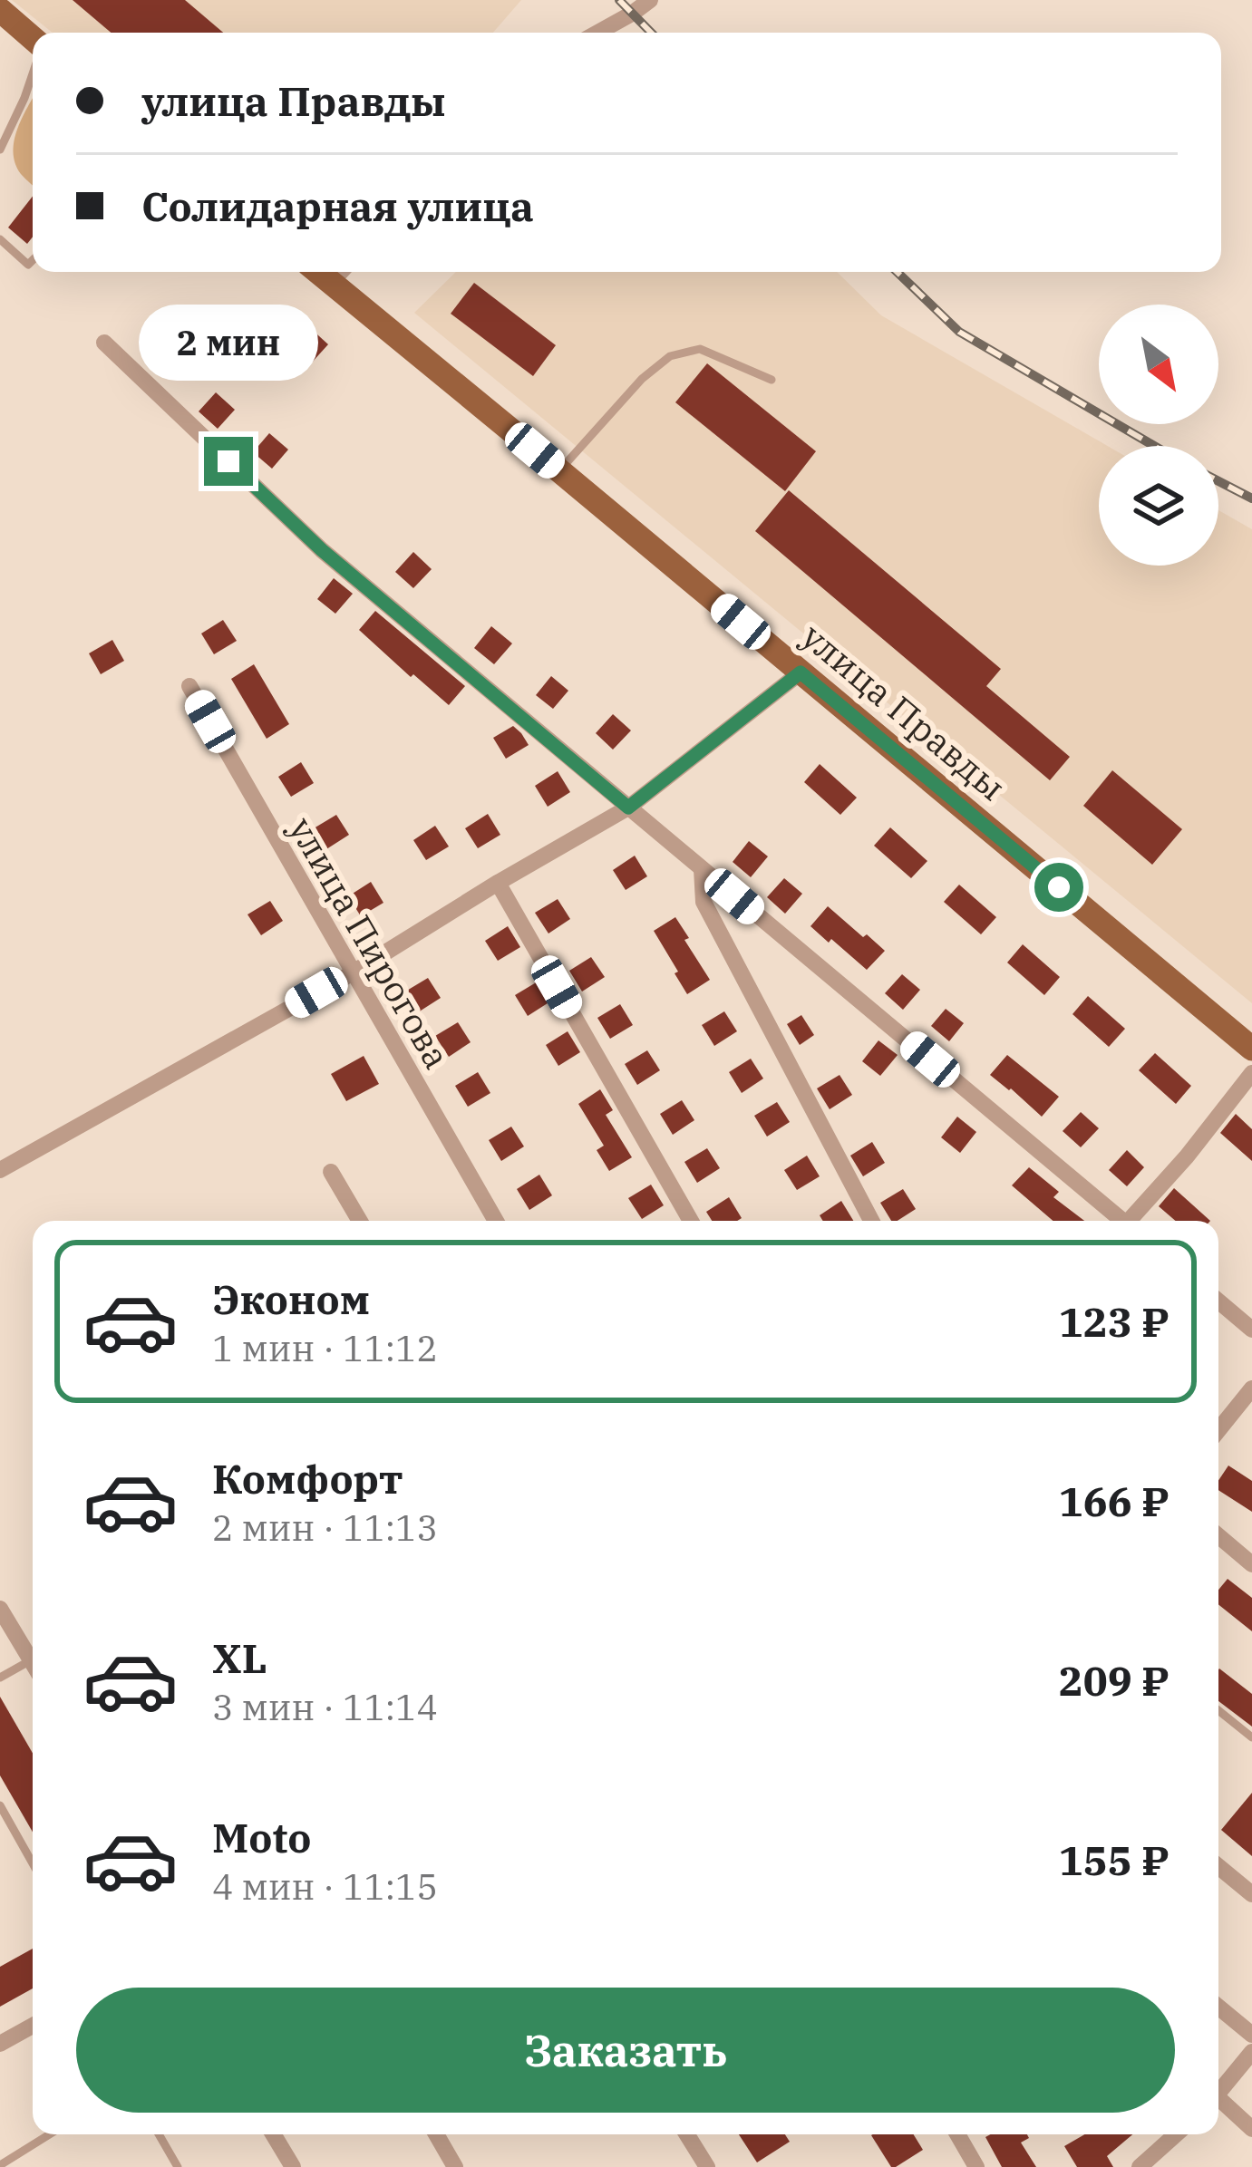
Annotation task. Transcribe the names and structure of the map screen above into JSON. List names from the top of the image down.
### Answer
{
  "streets": {
    "main road": ["улица Правды"],
    "street": ["улица Пирогова"]
  },
  "north": "bottom right",
  "page": {
    "banner": ["улица Правды", "Солидарная улица"],
    "bubble": "2 мин",
    "list": [
      {
        "name": "Эконом",
        "note": "1 мин · 11:12",
        "value": "123 ₽"
      },
      {
        "name": "Комфорт",
        "note": "2 мин · 11:13",
        "value": "166 ₽"
      },
      {
        "name": "XL",
        "note": "3 мин · 11:14",
        "value": "209 ₽"
      },
      {
        "name": "Moto",
        "note": "4 мин · 11:15",
        "value": "155 ₽"
      }
    ],
    "buttons": "Заказать"
  }
}
